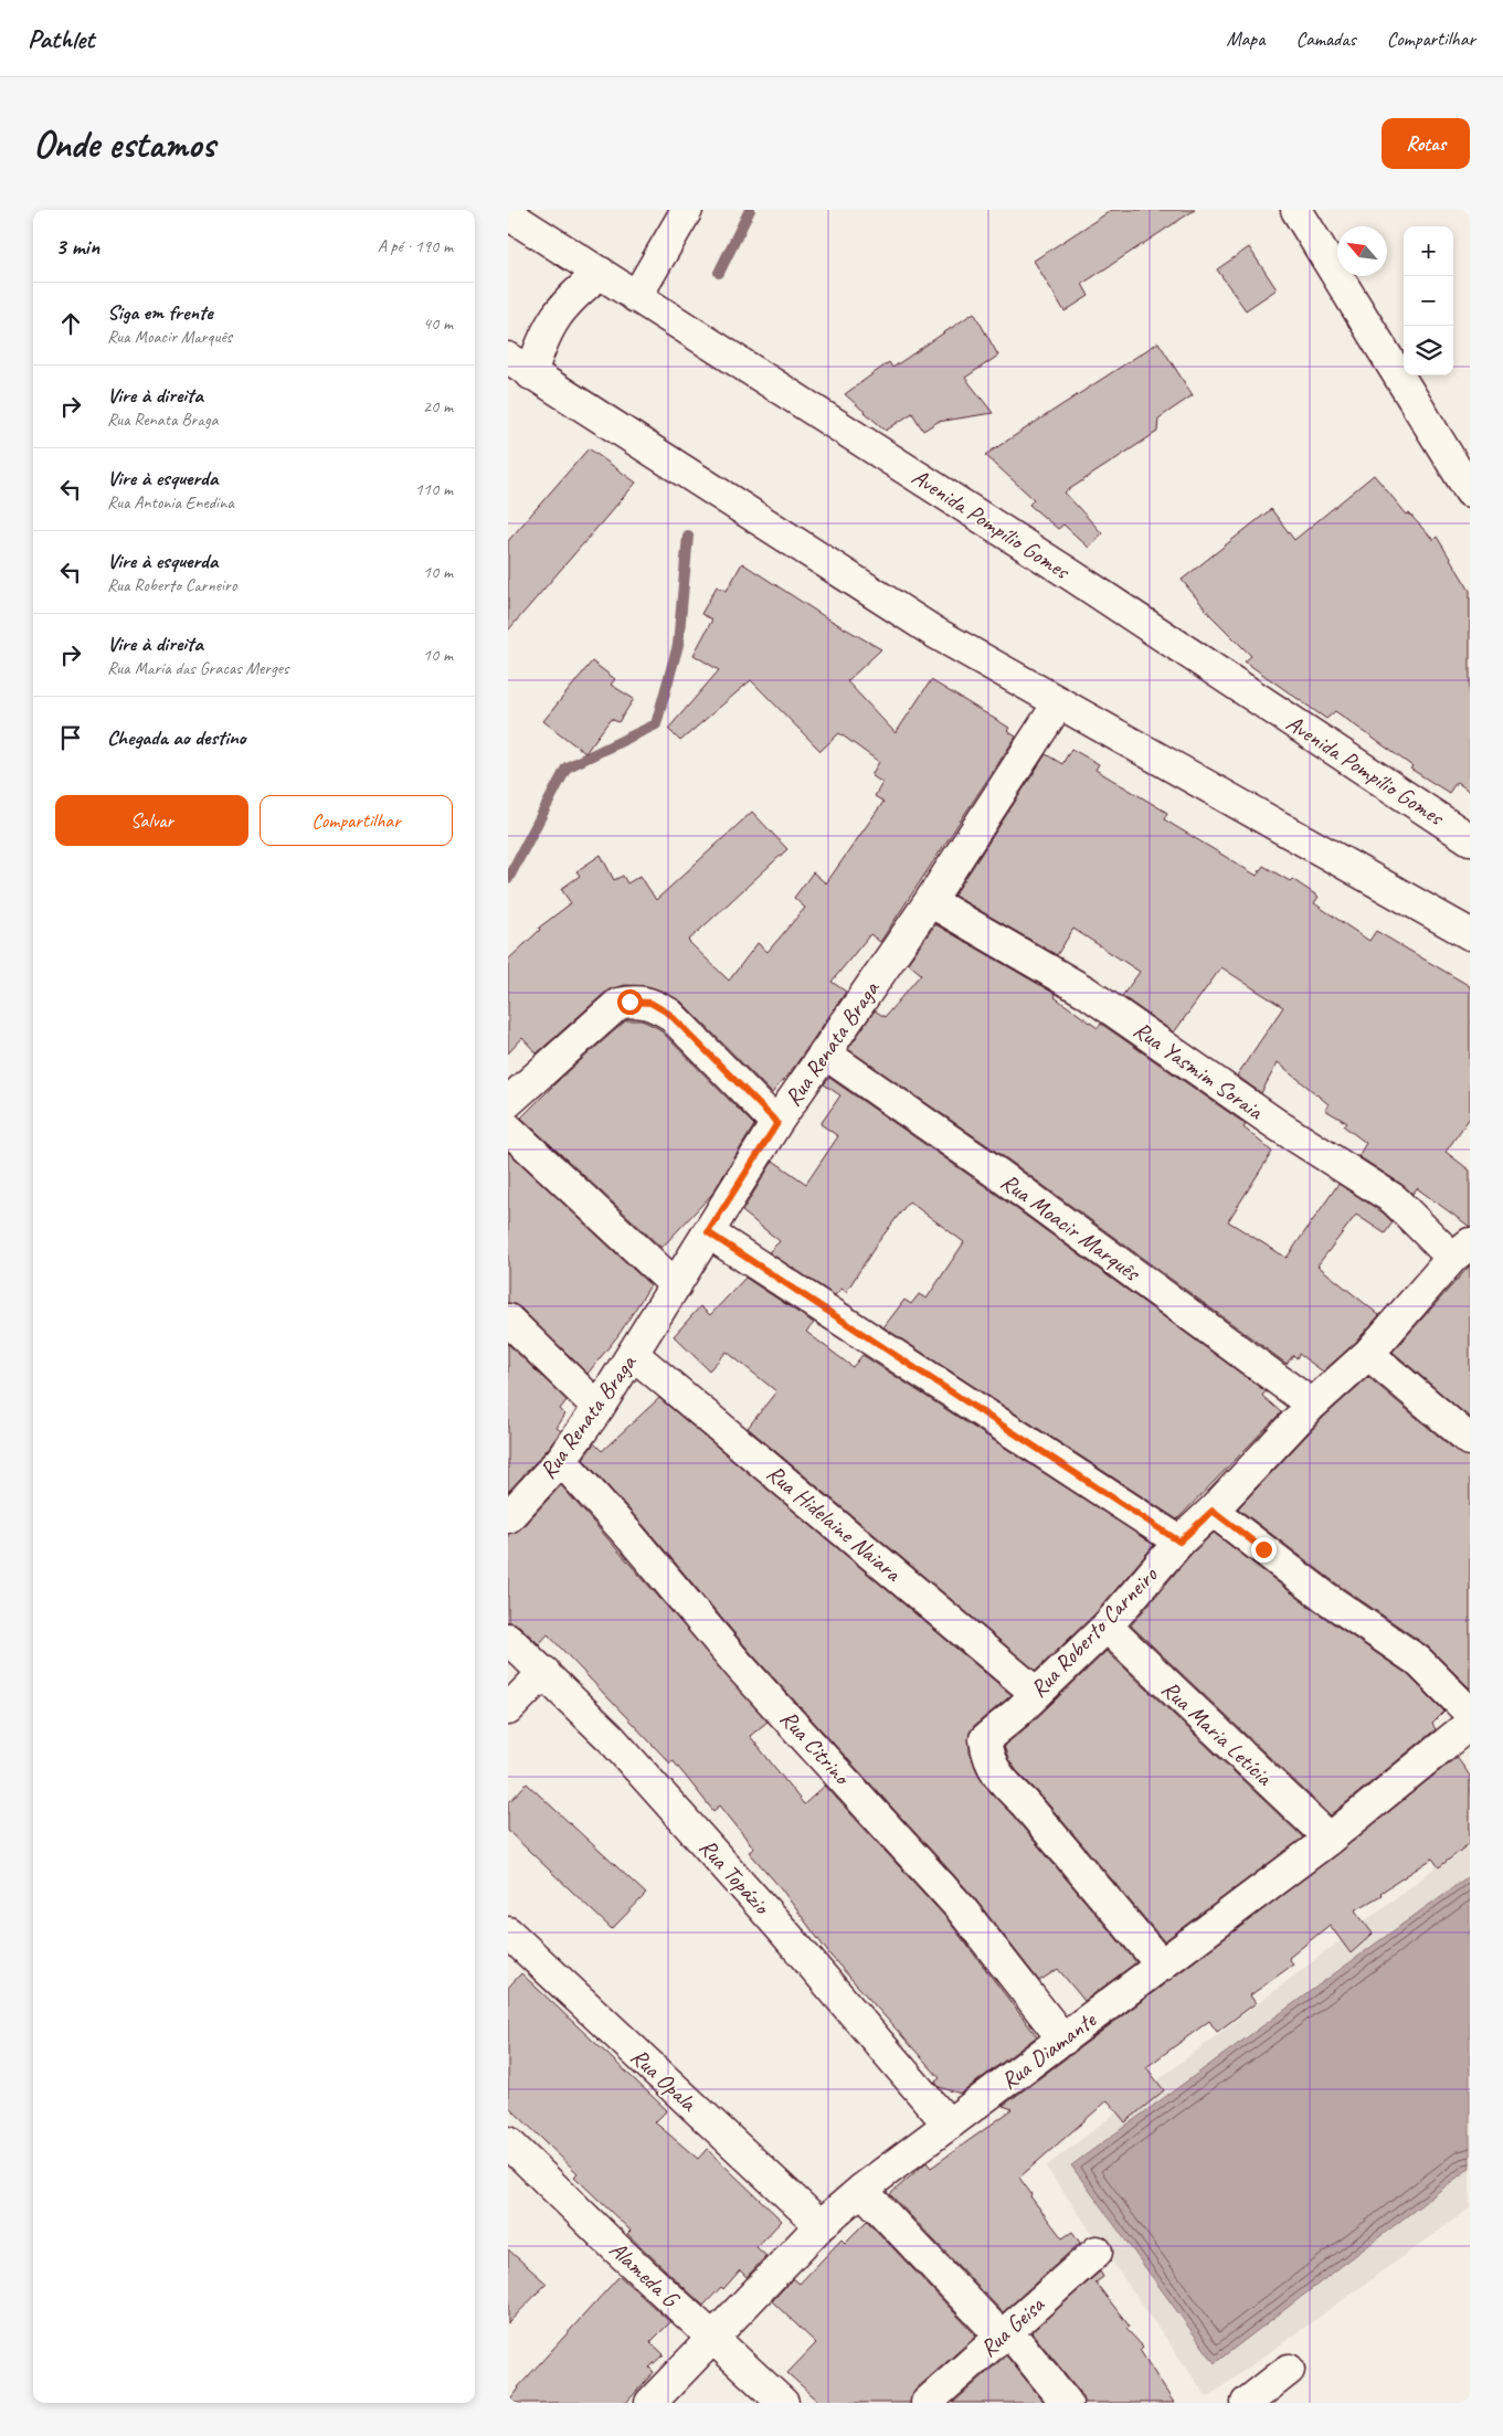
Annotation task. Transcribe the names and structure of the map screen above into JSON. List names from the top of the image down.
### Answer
{
  "streets": {
    "street": [
      "Avenida Pompílio Gomes",
      "Rua Renata Braga",
      "Rua Yasmim Soraia",
      "Rua Moacir Marquês",
      "Rua Hidelaine Naiara",
      "Rua Roberto Carneiro",
      "Rua Maria Letícia",
      "Rua Citrino",
      "Rua Topázio",
      "Rua Diamante",
      "Rua Opala",
      "Alameda G",
      "Rua Geisa"
    ]
  },
  "crossings": [
    ["Rua Renata Braga", "Rua Yasmim Soraia"],
    ["Rua Renata Braga", "Rua Moacir Marquês"],
    ["Rua Renata Braga", "Rua Hidelaine Naiara"],
    ["Rua Renata Braga", "Rua Citrino"],
    ["Rua Yasmim Soraia", "Rua Roberto Carneiro"],
    ["Rua Moacir Marquês", "Rua Roberto Carneiro"],
    ["Rua Hidelaine Naiara", "Rua Roberto Carneiro"],
    ["Rua Roberto Carneiro", "Rua Maria Letícia"],
    ["Rua Roberto Carneiro", "Rua Diamante"],
    ["Rua Maria Letícia", "Rua Diamante"],
    ["Rua Citrino", "Rua Diamante"],
    ["Rua Topázio", "Rua Diamante"],
    ["Rua Diamante", "Rua Opala"],
    ["Rua Diamante", "Alameda G"]
  ],
  "north": "top left",
  "page": {
    "header": "Pathlet",
    "nav": ["Mapa", "Camadas", "Compartilhar"],
    "buttons": [
      "Rotas",
      ["Salvar", "Compartilhar"]
    ],
    "title": "Onde estamos",
    "heading": ["3 min", "A pé · 190 m"],
    "map_buttons": ["+", "−"],
    "list": [
      ["Siga em frente", "Rua Moacir Marquês", "40 m"],
      ["Vire à direita", "Rua Renata Braga", "20 m"],
      ["Vire à esquerda", "Rua Antonia Enedina", "110 m"],
      ["Vire à esquerda", "Rua Roberto Carneiro", "10 m"],
      ["Vire à direita", "Rua Maria das Gracas Merges", "10 m"],
      "Chegada ao destino"
    ]
  }
}
